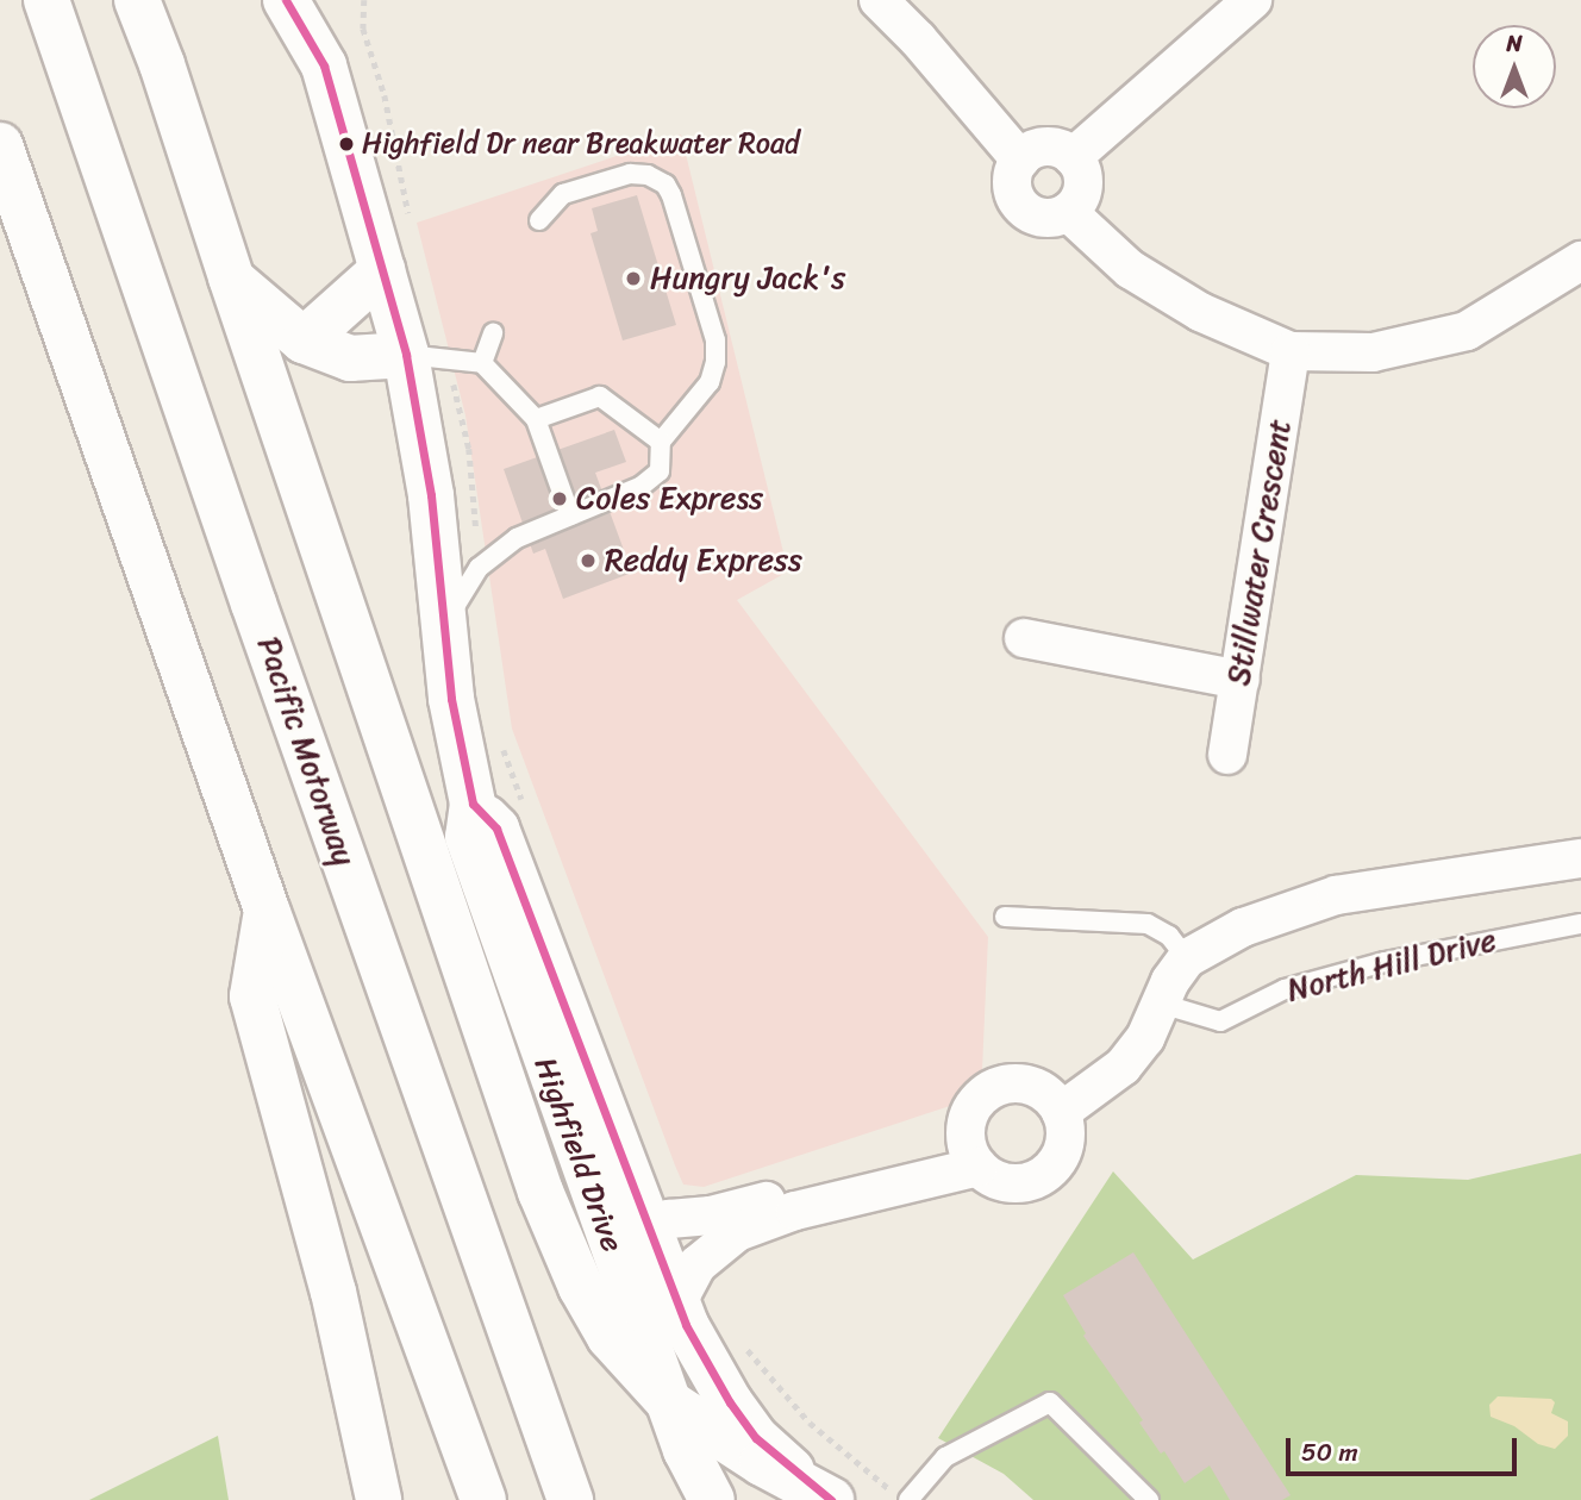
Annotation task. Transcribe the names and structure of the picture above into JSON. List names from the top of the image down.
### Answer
{
  "streets": {
    "main road": ["Pacific Motorway", "Highfield Drive"],
    "street": ["Stillwater Crescent"],
    "lane": ["North Hill Drive"]
  },
  "places": [
    "Highfield Dr near Breakwater Road",
    "Hungry Jack's",
    "Coles Express",
    "Reddy Express"
  ],
  "scale_bar": "50 m",
  "north": "top"
}
